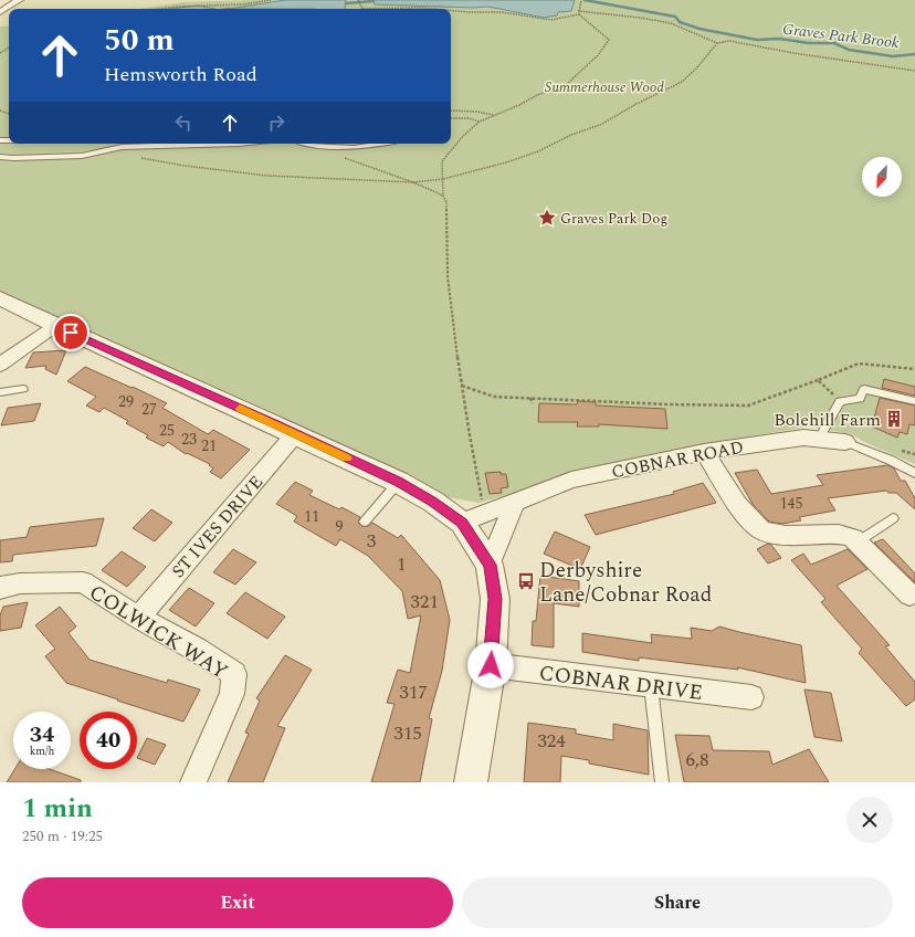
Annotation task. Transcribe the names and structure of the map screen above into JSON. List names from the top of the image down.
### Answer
{
  "streets": {
    "street": [
      "COBNAR ROAD",
      "ST IVES DRIVE",
      "COLWICK WAY",
      "COBNAR DRIVE"
    ]
  },
  "crossings": [
    ["ST IVES DRIVE", "COLWICK WAY"]
  ],
  "water": ["Graves Park Brook"],
  "parks": ["Summerhouse Wood"],
  "places": {
    "place": ["Graves Park Dog"],
    "building": ["Bolehill Farm"],
    "bus stop": ["Derbyshire Lane/Cobnar Road"]
  },
  "house_numbers": [
    "29",
    "27",
    "25",
    "23",
    "21",
    "145",
    "11",
    "9",
    "3",
    "1",
    "321",
    "317",
    "315",
    "324",
    "6,8"
  ],
  "north": "bottom left",
  "page": {
    "turn": ["50 m", "Hemsworth Road"],
    "speed": "34 km/h",
    "limit": "40",
    "heading": ["1 min", "250 m · 19:25"],
    "buttons": ["Exit", "Share"]
  }
}
